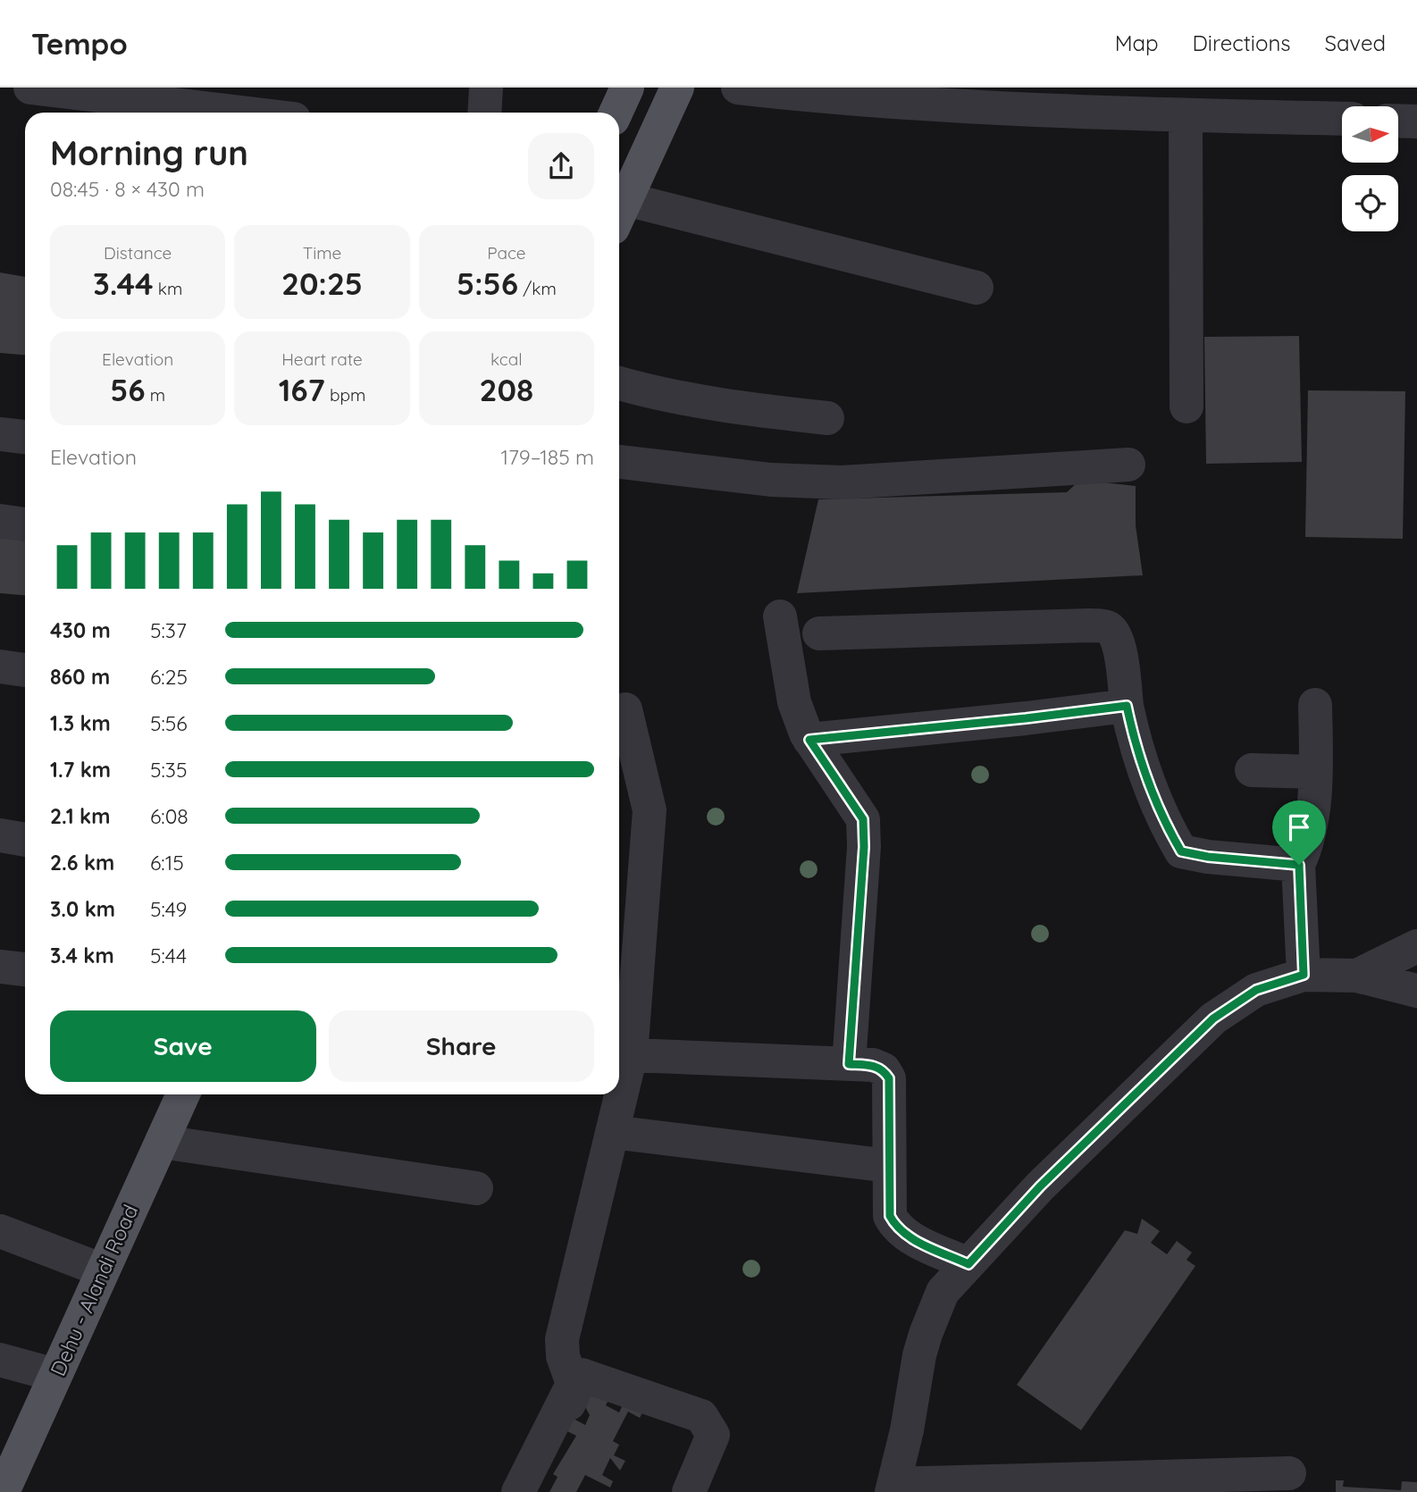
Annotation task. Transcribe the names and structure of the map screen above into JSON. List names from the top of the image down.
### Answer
{
  "streets": {
    "main road": ["Dehu - Alandi Road"]
  },
  "north": "right",
  "page": {
    "header": "Tempo",
    "nav": ["Map", "Directions", "Saved"],
    "heading": ["Morning run", "08:45 · 8 × 430 m"],
    "stats": [
      ["Distance", "3.44 km"],
      ["Time", "20:25"],
      ["Pace", "5:56 /km"],
      ["Elevation", "56 m"],
      ["Heart rate", "167 bpm"],
      ["kcal", "208"]
    ],
    "chart": ["Elevation", "179–185 m"],
    "list": [
      {
        "name": "430 m",
        "note": "5:37"
      },
      {
        "name": "860 m",
        "note": "6:25"
      },
      {
        "name": "1.3 km",
        "note": "5:56"
      },
      {
        "name": "1.7 km",
        "note": "5:35"
      },
      {
        "name": "2.1 km",
        "note": "6:08"
      },
      {
        "name": "2.6 km",
        "note": "6:15"
      },
      {
        "name": "3.0 km",
        "note": "5:49"
      },
      {
        "name": "3.4 km",
        "note": "5:44"
      }
    ],
    "buttons": ["Save", "Share"]
  }
}
